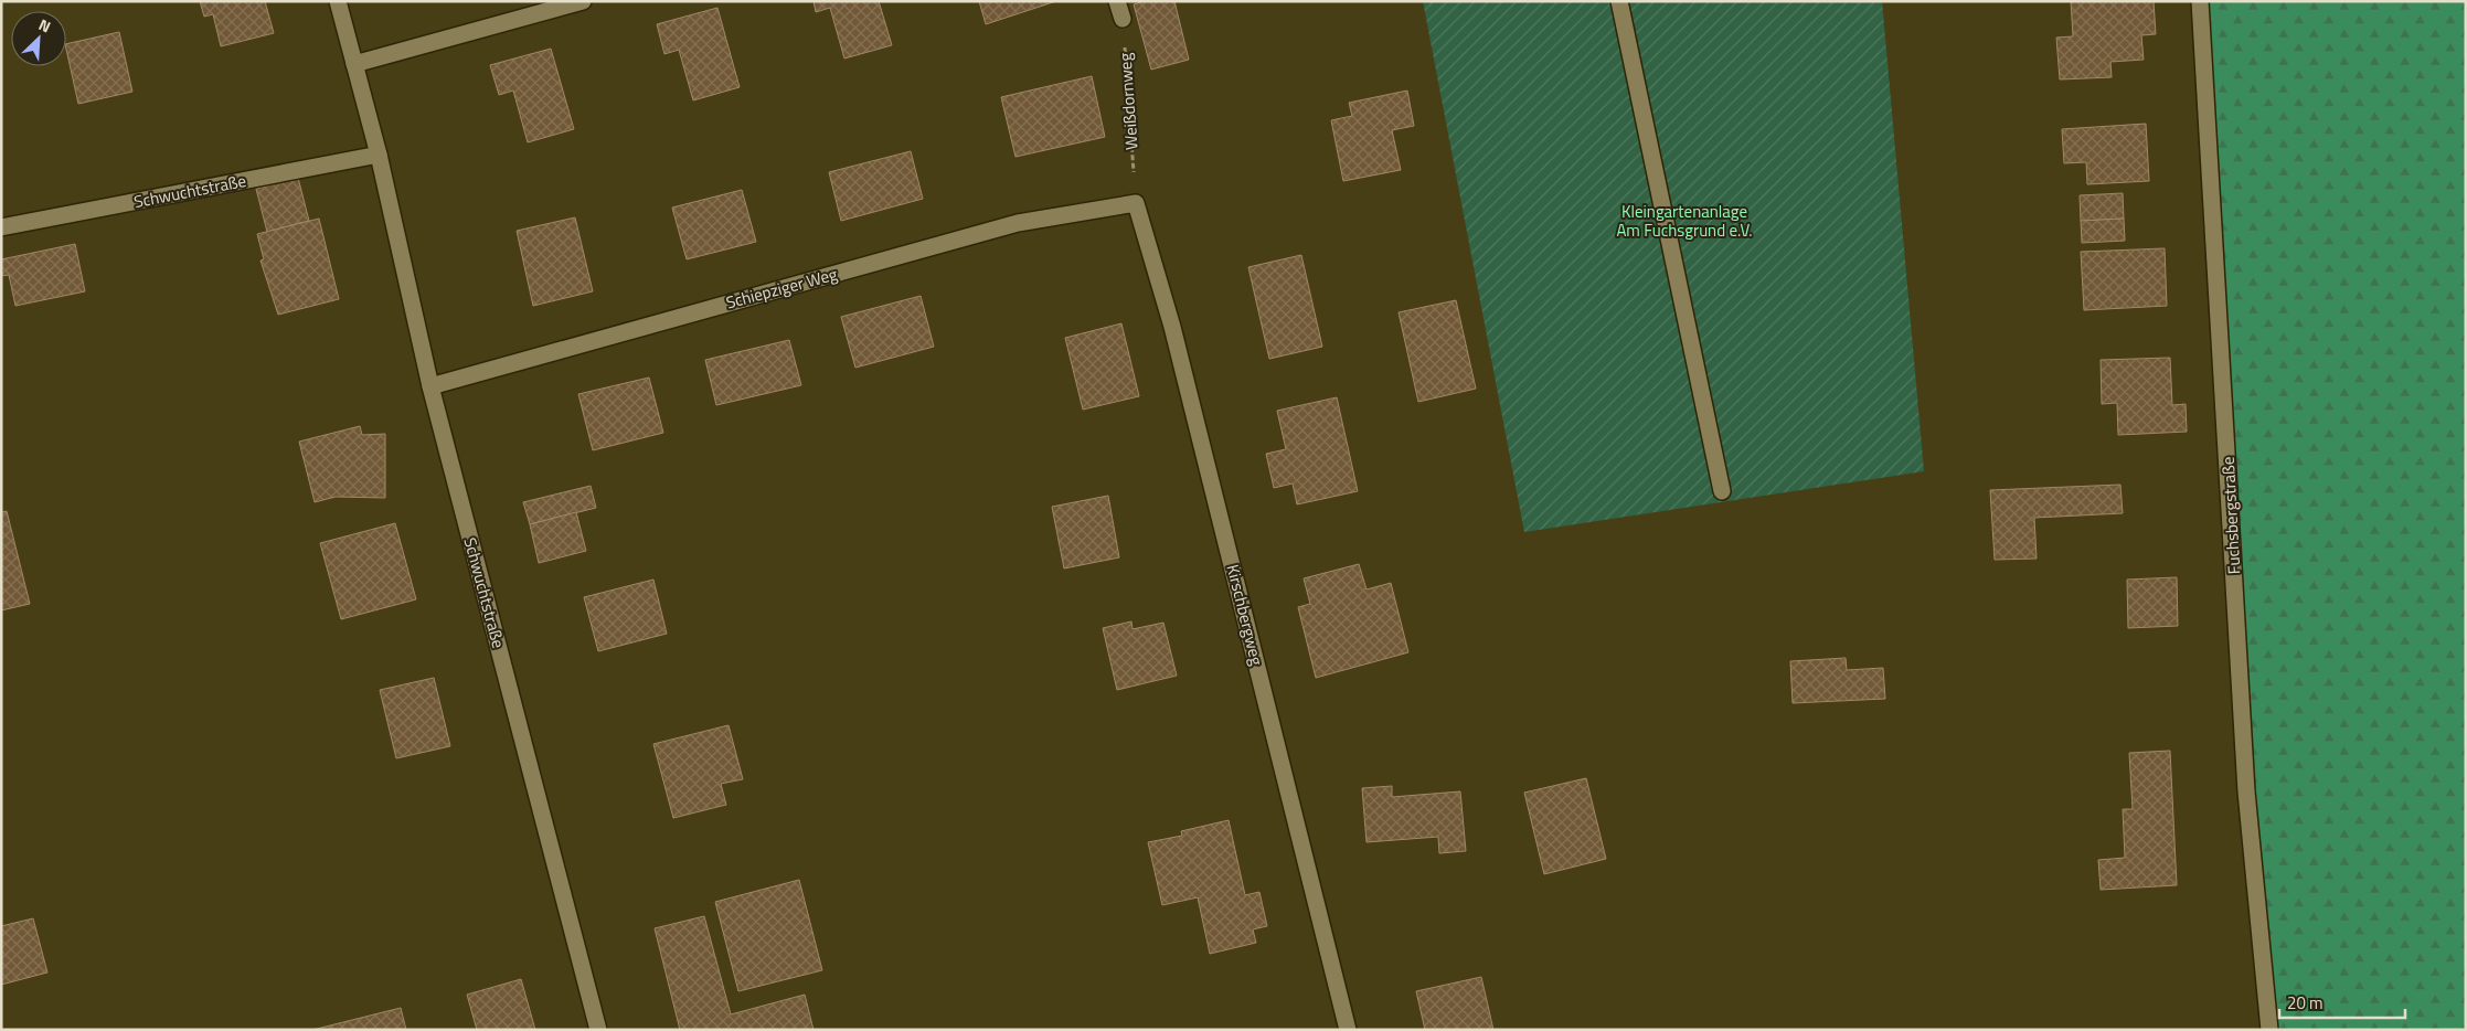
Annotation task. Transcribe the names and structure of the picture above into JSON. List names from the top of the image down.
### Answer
{
  "streets": {
    "street": [
      "Schwuchtstraße",
      "Schiepziger Weg",
      "Fuchsbergstraße",
      "Kirschbergweg"
    ],
    "path": ["Weißdornweg"]
  },
  "crossings": [
    ["Weißdornweg", "Schiepziger Weg"],
    ["Weißdornweg", "Kirschbergweg"],
    ["Schwuchtstraße", "Schiepziger Weg"],
    ["Schiepziger Weg", "Kirschbergweg"]
  ],
  "parks": ["Kleingartenanlage Am Fuchsgrund e.V."],
  "scale_bar": "20 m",
  "north": "top right"
}
